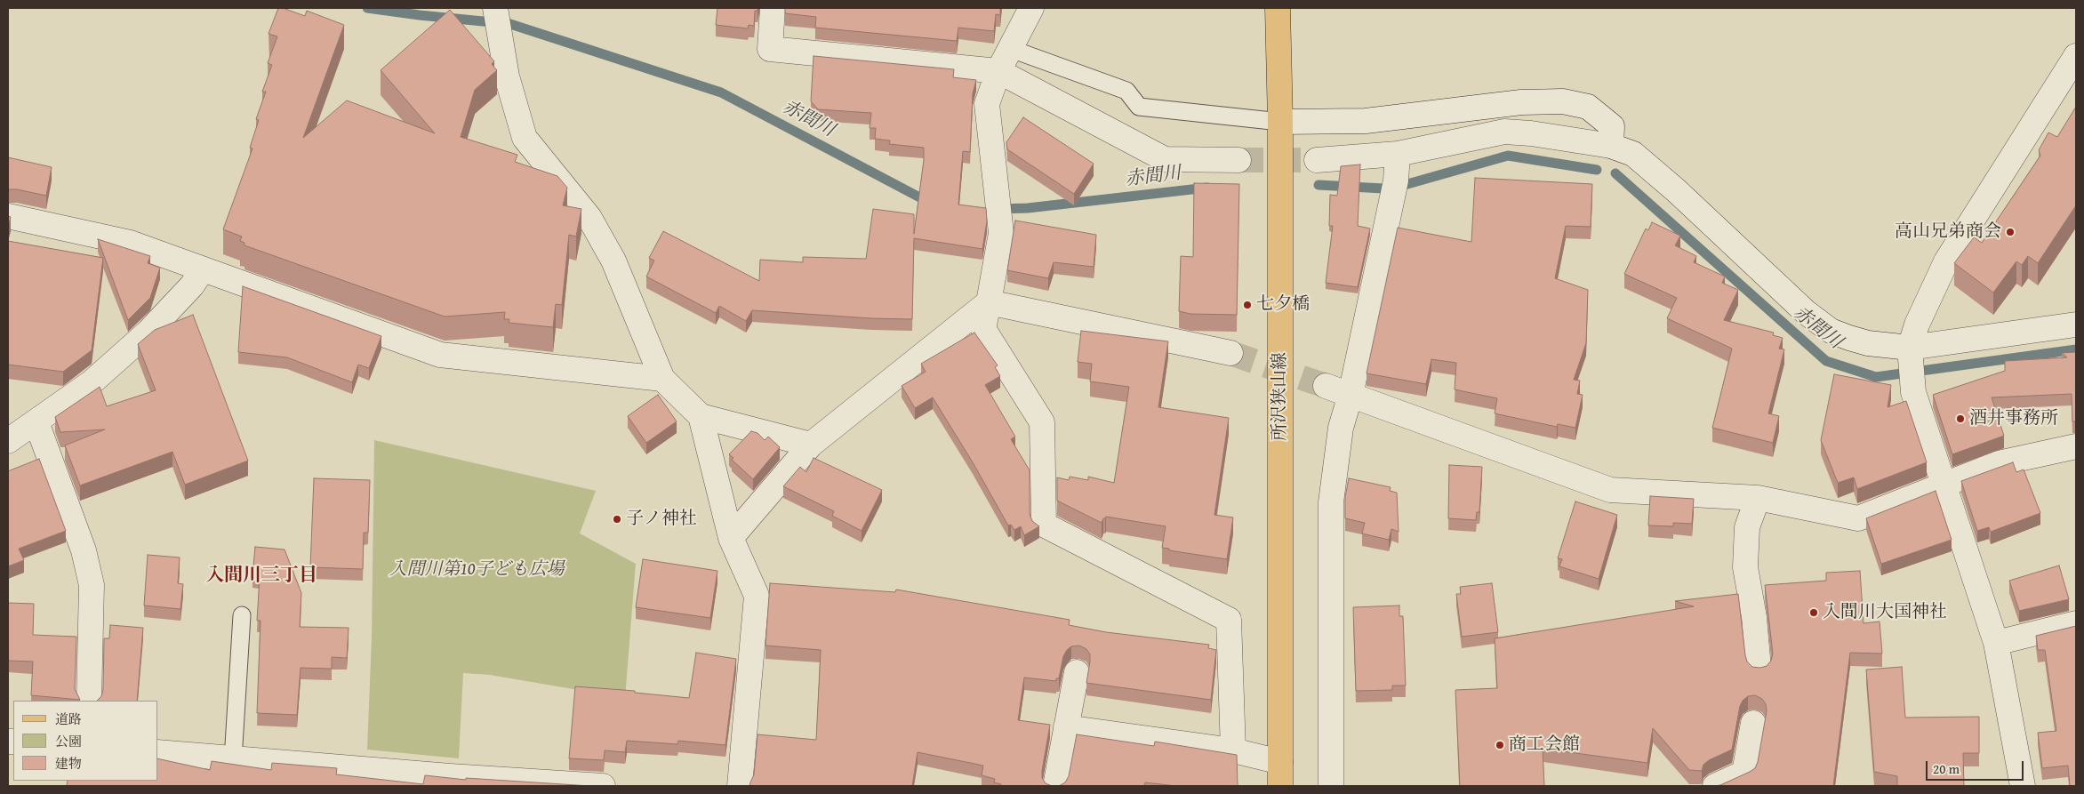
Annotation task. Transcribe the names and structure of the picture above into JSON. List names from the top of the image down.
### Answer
{
  "streets": {
    "main road": ["所沢狭山線"]
  },
  "districts": ["入間川三丁目"],
  "water": ["赤間川"],
  "parks": ["入間川第10子ども広場"],
  "places": [
    "高山兄弟商会",
    "七夕橋",
    "酒井事務所",
    "子ノ神社",
    "入間川大国神社",
    "商工会館"
  ],
  "legend": ["道路", "公園", "建物"],
  "scale_bar": "20 m"
}
